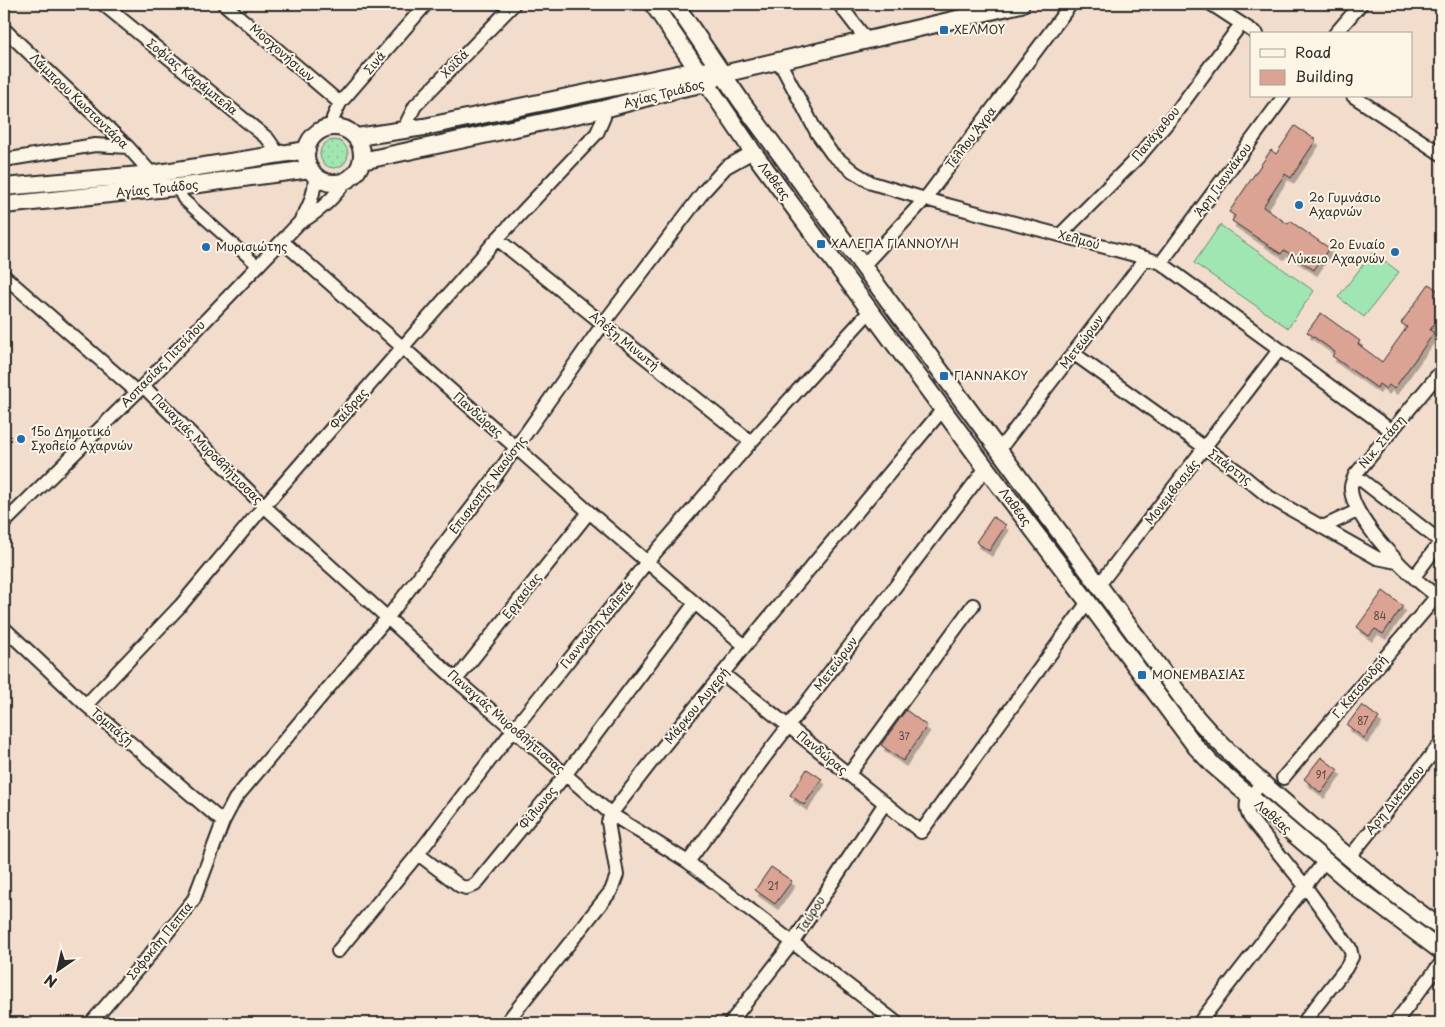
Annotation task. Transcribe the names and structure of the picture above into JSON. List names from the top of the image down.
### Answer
{
  "streets": {
    "street": [
      "Μοσχονήσιων",
      "Σινά",
      "Χοϊδά",
      "Σοφίας Καράμπελα",
      "Αγίας Τριάδος",
      "Λάμπρου Κωσταντάρα",
      "Πανάγαθου",
      "Τέλλου Άγρα",
      "Άρη Γιαννάκου",
      "Λαθέας",
      "Χελμού",
      "Αλέξη Μινωτή",
      "Μετεώρων",
      "Ασπασίας Πιτσίλου",
      "Φαίδρας",
      "Πανδώρας",
      "Νικ. Στάση",
      "Παναγιάς Μυροβλήτισσας",
      "Σπάρτης",
      "Επισκοπής Ναούσης",
      "Μονεμβασιάς",
      "Εργασίας",
      "Γιαννούλη Χαλεπά",
      "Γ. Κατσανδρή",
      "Μάρκου Αυγερή",
      "Τομπάζη",
      "Αρη Δικτασου",
      "Φίλωνος",
      "Ταύρου",
      "Σοφοκλη Πεππα"
    ]
  },
  "crossings": [
    ["Μοσχονήσιων", "Σινά"],
    ["Σινά", "Αγίας Τριάδος"],
    ["Σινά", "Ασπασίας Πιτσίλου"],
    ["Χοϊδά", "Αγίας Τριάδος"],
    ["Σοφίας Καράμπελα", "Αγίας Τριάδος"],
    ["Αγίας Τριάδος", "Λάμπρου Κωσταντάρα"],
    ["Αγίας Τριάδος", "Λαθέας"],
    ["Αγίας Τριάδος", "Χελμού"],
    ["Αγίας Τριάδος", "Ασπασίας Πιτσίλου"],
    ["Αγίας Τριάδος", "Φαίδρας"],
    ["Πανάγαθου", "Χελμού"],
    ["Τέλλου Άγρα", "Λαθέας"],
    ["Τέλλου Άγρα", "Χελμού"],
    ["Άρη Γιαννάκου", "Χελμού"],
    ["Λαθέας", "Μετεώρων"],
    ["Λαθέας", "Πανδώρας"],
    ["Λαθέας", "Επισκοπής Ναούσης"],
    ["Λαθέας", "Μονεμβασιάς"],
    ["Λαθέας", "Γιαννούλη Χαλεπά"],
    ["Λαθέας", "Μάρκου Αυγερή"],
    ["Λαθέας", "Αρη Δικτασου"],
    ["Χελμού", "Μετεώρων"],
    ["Χελμού", "Νικ. Στάση"],
    ["Χελμού", "Μονεμβασιάς"],
    ["Αλέξη Μινωτή", "Φαίδρας"],
    ["Αλέξη Μινωτή", "Επισκοπής Ναούσης"],
    ["Αλέξη Μινωτή", "Γιαννούλη Χαλεπά"],
    ["Μετεώρων", "Πανδώρας"],
    ["Μετεώρων", "Παναγιάς Μυροβλήτισσας"],
    ["Μετεώρων", "Σπάρτης"],
    ["Ασπασίας Πιτσίλου", "Πανδώρας"],
    ["Ασπασίας Πιτσίλου", "Παναγιάς Μυροβλήτισσας"],
    ["Φαίδρας", "Πανδώρας"],
    ["Φαίδρας", "Παναγιάς Μυροβλήτισσας"],
    ["Φαίδρας", "Τομπάζη"],
    ["Πανδώρας", "Επισκοπής Ναούσης"],
    ["Πανδώρας", "Εργασίας"],
    ["Πανδώρας", "Γιαννούλη Χαλεπά"],
    ["Πανδώρας", "Μάρκου Αυγερή"],
    ["Πανδώρας", "Φίλωνος"],
    ["Πανδώρας", "Ταύρου"],
    ["Παναγιάς Μυροβλήτισσας", "Επισκοπής Ναούσης"],
    ["Παναγιάς Μυροβλήτισσας", "Εργασίας"],
    ["Παναγιάς Μυροβλήτισσας", "Γιαννούλη Χαλεπά"],
    ["Παναγιάς Μυροβλήτισσας", "Μάρκου Αυγερή"],
    ["Παναγιάς Μυροβλήτισσας", "Φίλωνος"],
    ["Παναγιάς Μυροβλήτισσας", "Ταύρου"],
    ["Σπάρτης", "Μονεμβασιάς"],
    ["Επισκοπής Ναούσης", "Τομπάζη"],
    ["Επισκοπής Ναούσης", "Σοφοκλη Πεππα"],
    ["Γιαννούλη Χαλεπά", "Φίλωνος"],
    ["Τομπάζη", "Σοφοκλη Πεππα"]
  ],
  "places": {
    "transit": [
      "ΧΕΛΜΟΥ",
      "ΧΑΛΕΠΑ ΓΙΑΝΝΟΥΛΗ",
      "ΓΙΑΝΝΑΚΟΥ",
      "ΜΟΝΕΜΒΑΣΙΑΣ"
    ],
    "other": [
      "2ο Γυμνάσιο Αχαρνών",
      "Μυρισιώτης",
      "2ο Ενιαίο Λύκειο Αχαρνών",
      "15ο Δημοτικό Σχολείο Αχαρνών"
    ]
  },
  "house_numbers": [
    "84",
    "87",
    "37",
    "91",
    "21"
  ],
  "legend": ["Road", "Building"],
  "north": "bottom left"
}
